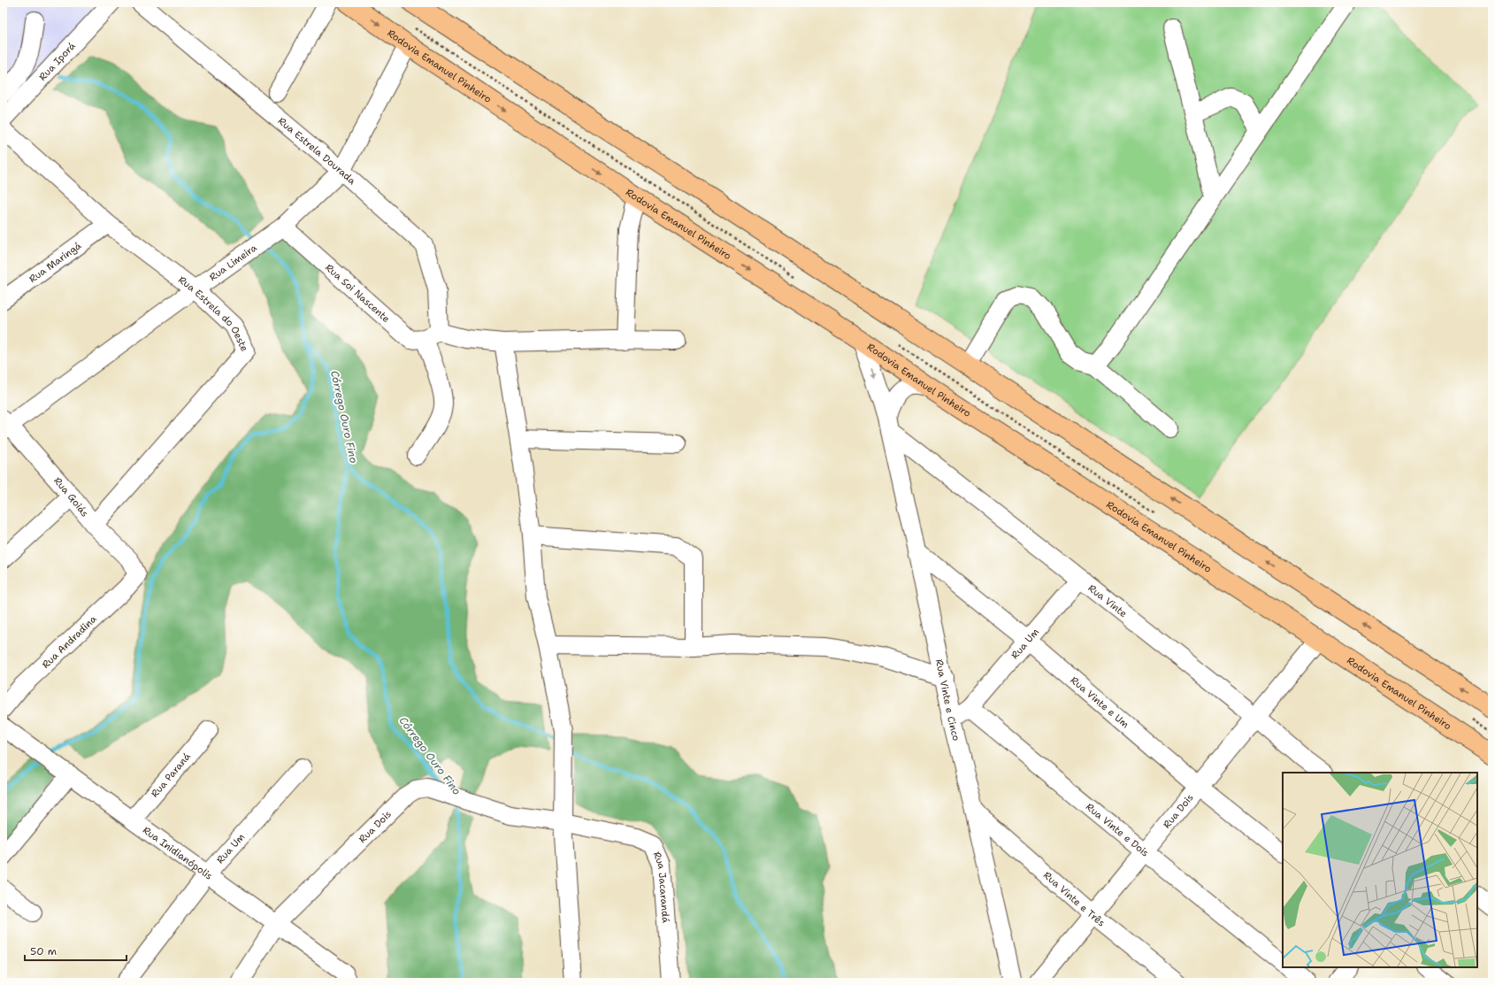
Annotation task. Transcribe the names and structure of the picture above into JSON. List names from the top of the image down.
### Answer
{
  "streets": {
    "main road": ["Rodovia Emanuel Pinheiro"],
    "street": [
      "Rua Iporá",
      "Rua Estrela Dourada",
      "Rua Maringá",
      "Rua Limeira",
      "Rua Soi Nascente",
      "Rua Estrela do Oeste",
      "Rua Goiás",
      "Rua Vinte",
      "Rua Andradina",
      "Rua Um",
      "Rua Vinte e Cinco",
      "Rua Vinte e Um",
      "Rua Paraná",
      "Rua Dois",
      "Rua Vinte e Dois",
      "Rua Inidianópolis",
      "Rua Jacarandá",
      "Rua Vinte e Três"
    ]
  },
  "crossings": [
    ["Rodovia Emanuel Pinheiro", "Rua Limeira"],
    ["Rodovia Emanuel Pinheiro", "Rua Vinte e Cinco"],
    ["Rodovia Emanuel Pinheiro", "Rua Dois"],
    ["Rua Estrela Dourada", "Rua Limeira"],
    ["Rua Estrela Dourada", "Rua Soi Nascente"],
    ["Rua Maringá", "Rua Estrela do Oeste"],
    ["Rua Limeira", "Rua Soi Nascente"],
    ["Rua Limeira", "Rua Estrela do Oeste"],
    ["Rua Limeira", "Rua Goiás"],
    ["Rua Estrela do Oeste", "Rua Goiás"],
    ["Rua Goiás", "Rua Andradina"],
    ["Rua Vinte", "Rua Um"],
    ["Rua Vinte", "Rua Vinte e Cinco"],
    ["Rua Vinte", "Rua Dois"],
    ["Rua Um", "Rua Vinte e Um"],
    ["Rua Um", "Rua Vinte e Dois"],
    ["Rua Um", "Rua Inidianópolis"],
    ["Rua Vinte e Cinco", "Rua Vinte e Um"],
    ["Rua Vinte e Cinco", "Rua Vinte e Três"],
    ["Rua Vinte e Um", "Rua Dois"],
    ["Rua Paraná", "Rua Inidianópolis"],
    ["Rua Dois", "Rua Vinte e Dois"],
    ["Rua Dois", "Rua Inidianópolis"],
    ["Rua Dois", "Rua Jacarandá"],
    ["Rua Dois", "Rua Vinte e Três"]
  ],
  "water": ["Córrego Ouro Fino"],
  "scale_bar": "50 m"
}
